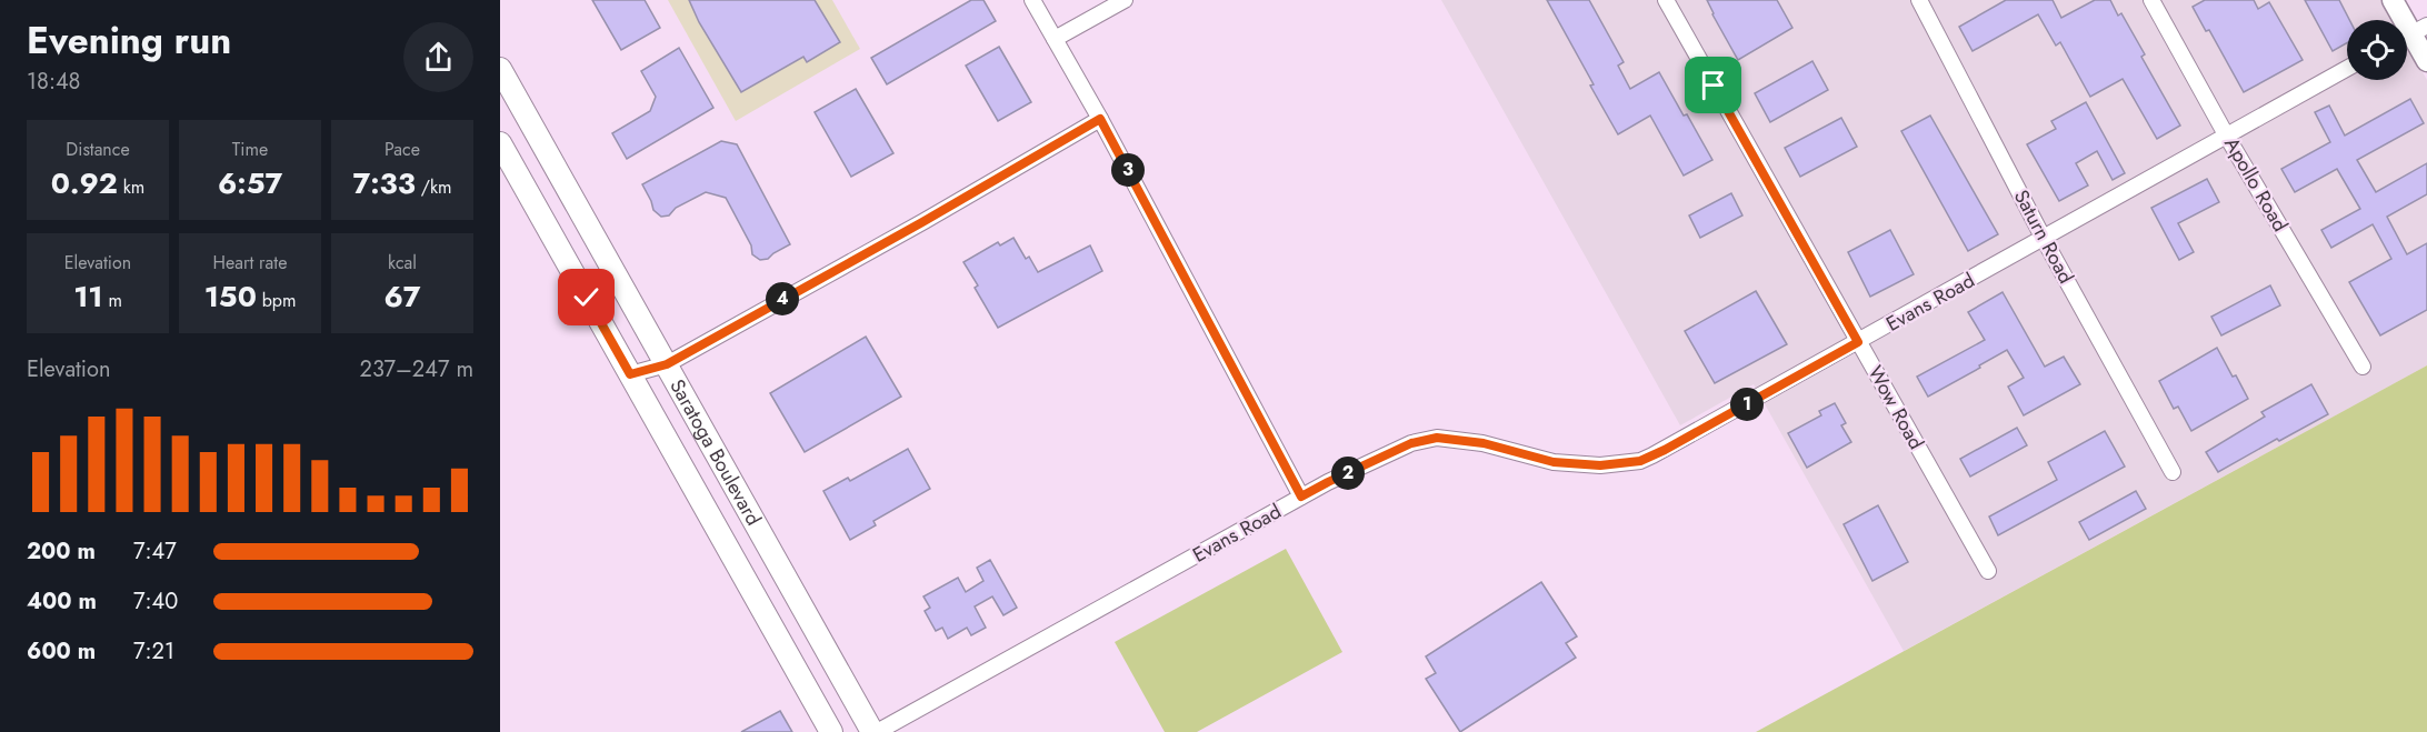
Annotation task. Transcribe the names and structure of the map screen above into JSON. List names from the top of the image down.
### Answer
{
  "streets": {
    "main road": ["Saratoga Boulevard"],
    "street": [
      "Apollo Road",
      "Saturn Road",
      "Evans Road",
      "Wow Road"
    ]
  },
  "crossings": [
    ["Apollo Road", "Evans Road"],
    ["Saturn Road", "Evans Road"],
    ["Evans Road", "Wow Road"],
    ["Evans Road", "Saratoga Boulevard"]
  ],
  "page": {
    "heading": ["Evening run", "18:48"],
    "stats": [
      ["Distance", "0.92 km"],
      ["Time", "6:57"],
      ["Pace", "7:33 /km"],
      ["Elevation", "11 m"],
      ["Heart rate", "150 bpm"],
      ["kcal", "67"]
    ],
    "pins": [
      "3",
      "4",
      "1",
      "2"
    ],
    "chart": ["Elevation", "237–247 m"],
    "list": [
      {
        "name": "200 m",
        "note": "7:47"
      },
      {
        "name": "400 m",
        "note": "7:40"
      },
      {
        "name": "600 m",
        "note": "7:21"
      }
    ]
  }
}
